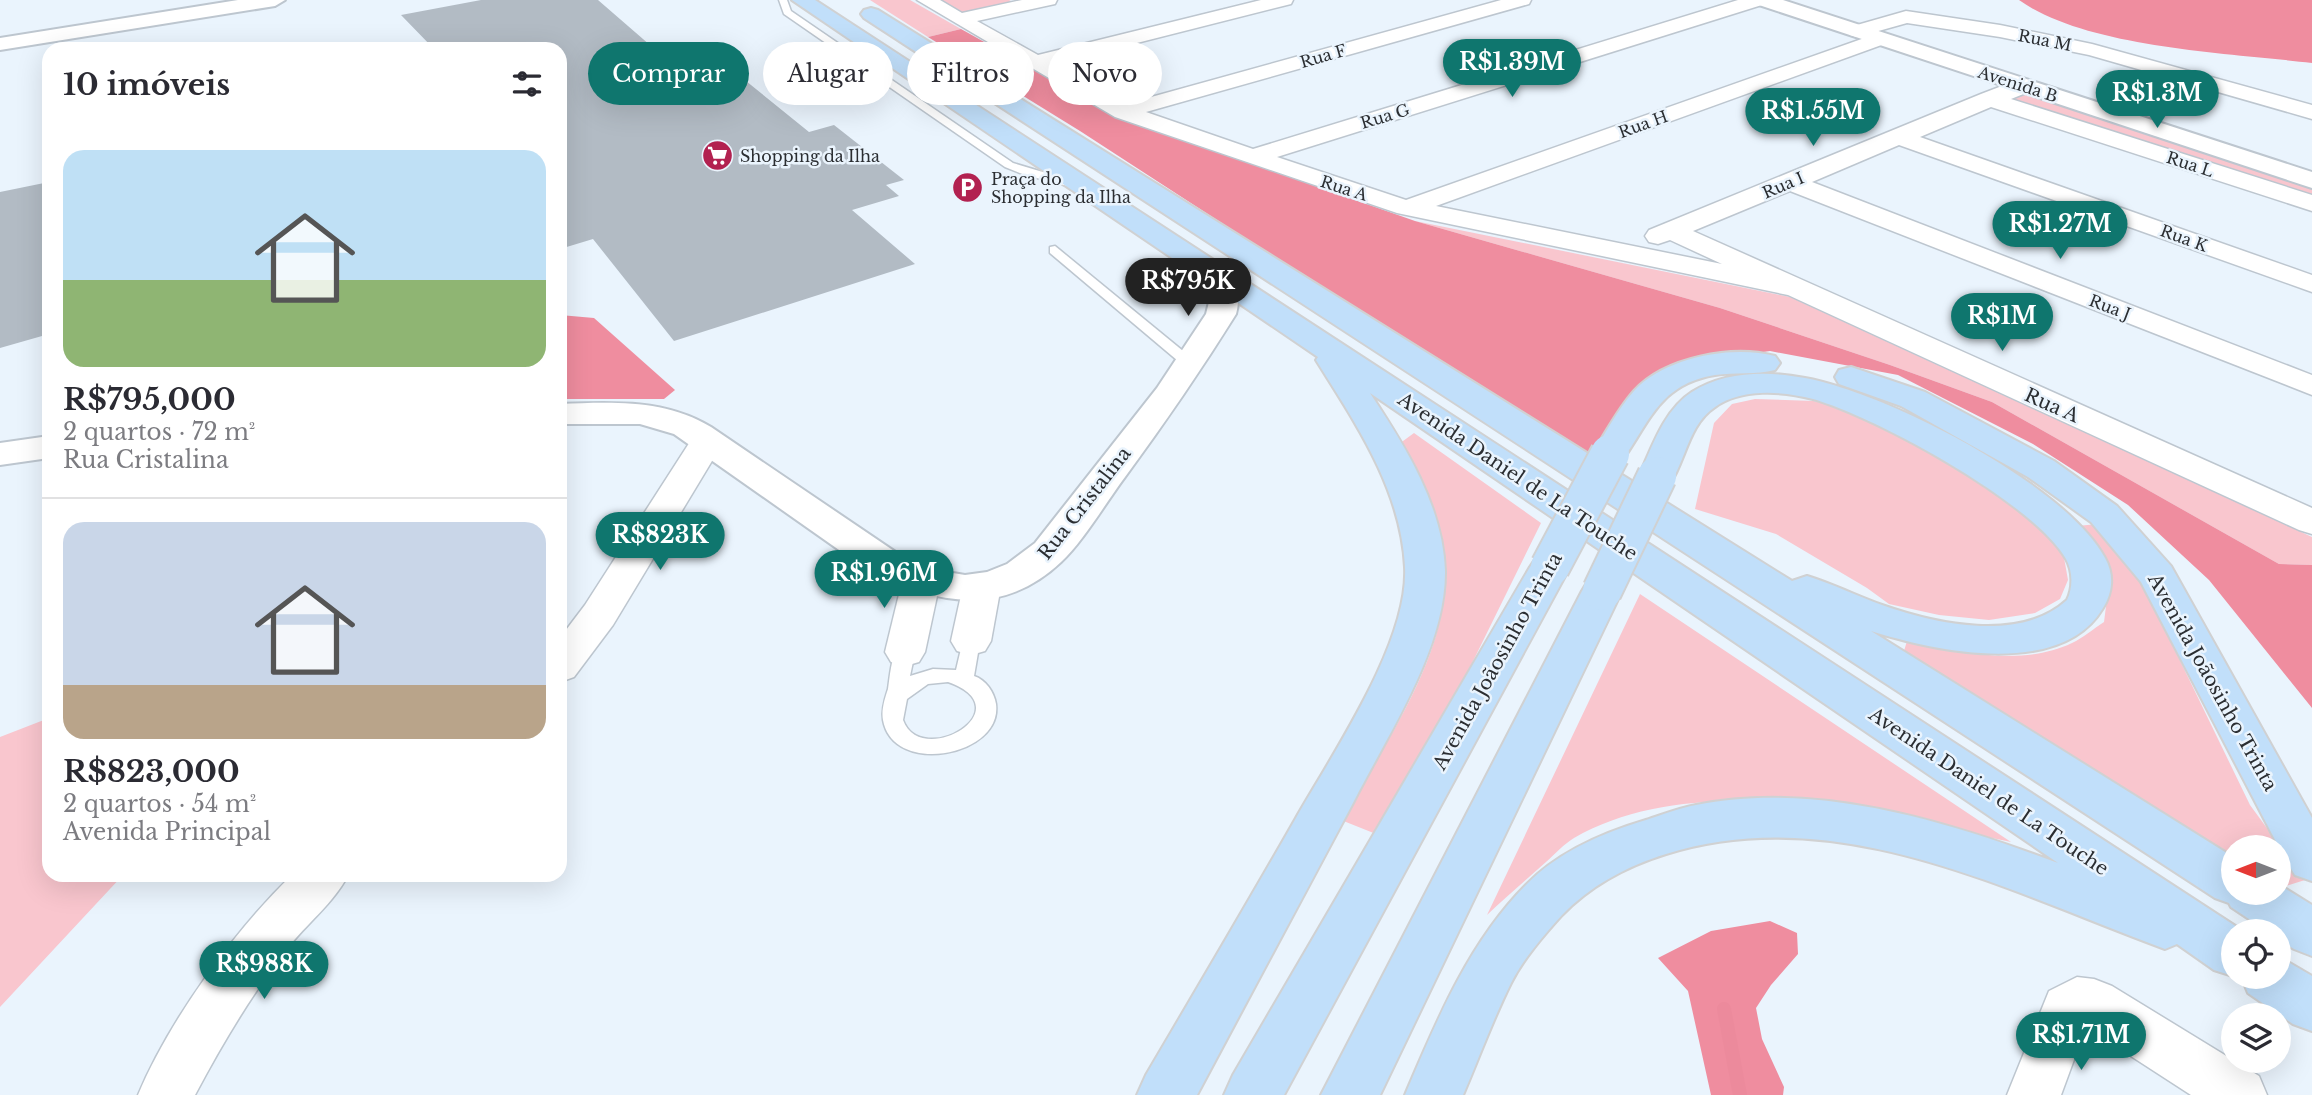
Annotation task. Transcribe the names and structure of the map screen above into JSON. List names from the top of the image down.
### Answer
{
  "streets": {
    "main road": ["Avenida Daniel de La Touche", "Avenida Joãosinho Trinta"],
    "street": [
      "Rua M",
      "Rua F",
      "Avenida B",
      "Rua G",
      "Rua H",
      "Rua L",
      "Rua I",
      "Rua A",
      "Rua K",
      "Rua J",
      "Rua Cristalina"
    ]
  },
  "crossings": [
    ["Rua M", "Avenida B"],
    ["Rua F", "Rua A"],
    ["Avenida B", "Rua H"],
    ["Avenida B", "Rua I"],
    ["Rua G", "Rua A"],
    ["Rua H", "Rua A"],
    ["Rua L", "Rua I"],
    ["Rua I", "Rua A"],
    ["Rua I", "Rua K"],
    ["Rua I", "Rua J"],
    ["Avenida Daniel de La Touche", "Rua Cristalina"]
  ],
  "places": {
    "supermarket": ["Shopping da Ilha"],
    "parking": ["Praça do Shopping da Ilha"]
  },
  "north": "left",
  "page": {
    "price": [
      "R$1.39M",
      "R$1.3M",
      "R$1.55M",
      "R$1.27M",
      "R$795K",
      "R$1M",
      "R$823K",
      "R$1.96M",
      "R$988K",
      "R$1.71M"
    ],
    "chip": [
      "Comprar",
      "Alugar",
      "Filtros",
      "Novo"
    ],
    "heading": "10 imóveis",
    "list": [
      {
        "name": "R$795,000",
        "note": "2 quartos · 72 m² · Rua Cristalina"
      },
      {
        "name": "R$823,000",
        "note": "2 quartos · 54 m² · Avenida Principal"
      }
    ]
  }
}
